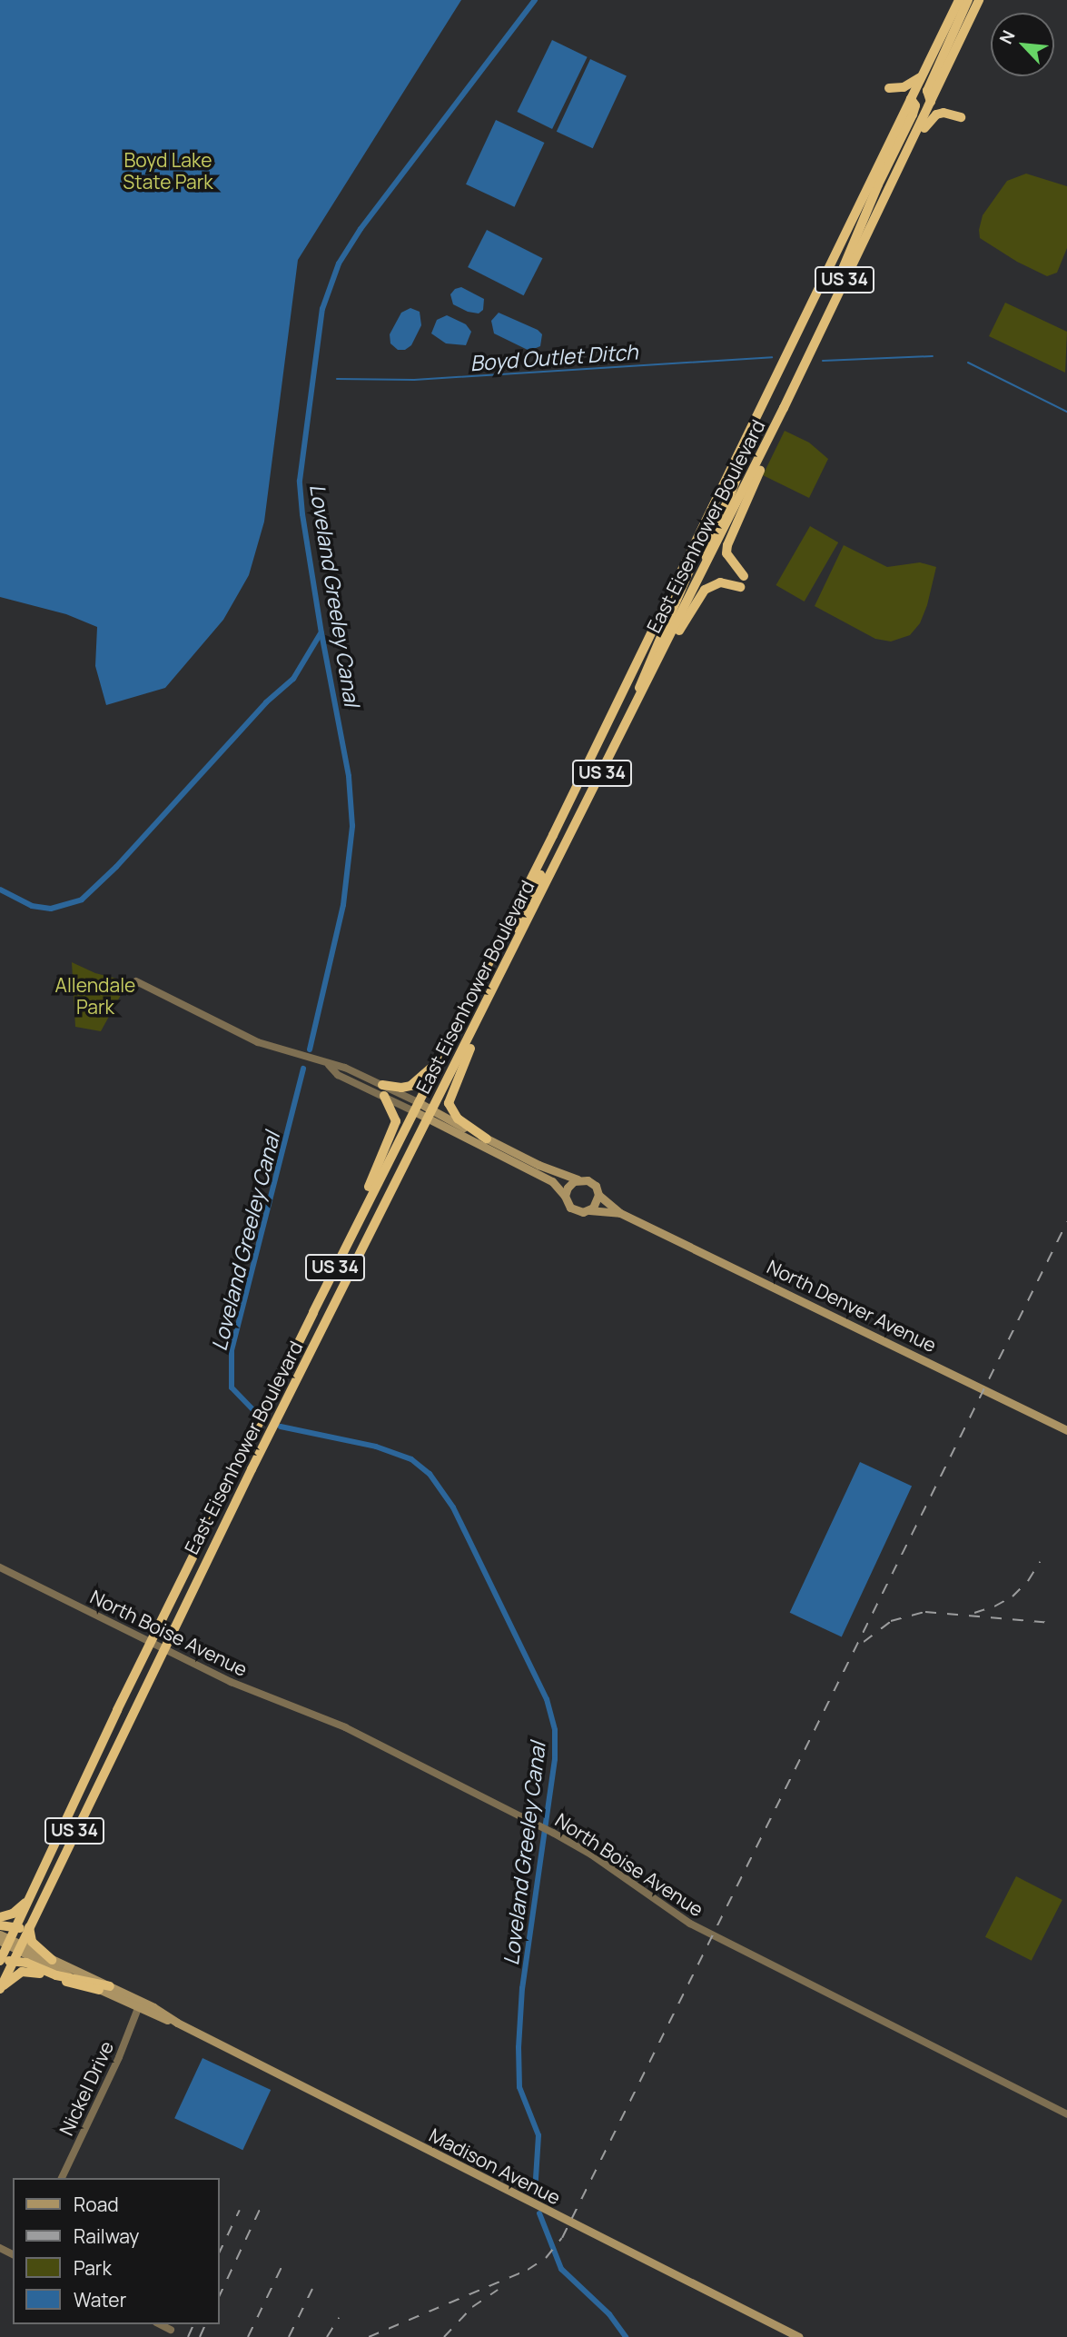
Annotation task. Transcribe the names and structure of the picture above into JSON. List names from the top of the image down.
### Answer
{
  "streets": {
    "highway": ["US 34", "East Eisenhower Boulevard"],
    "main road": ["North Denver Avenue", "Madison Avenue"],
    "street": ["North Boise Avenue", "Nickel Drive"]
  },
  "crossings": [
    ["East Eisenhower Boulevard", "North Boise Avenue"],
    ["East Eisenhower Boulevard", "Madison Avenue"],
    ["Nickel Drive", "Madison Avenue"]
  ],
  "water": ["Boyd Outlet Ditch", "Loveland Greeley Canal"],
  "parks": ["Boyd Lake State Park", "Allendale Park"],
  "legend": [
    "Road",
    "Railway",
    "Park",
    "Water"
  ],
  "north": "top left"
}
